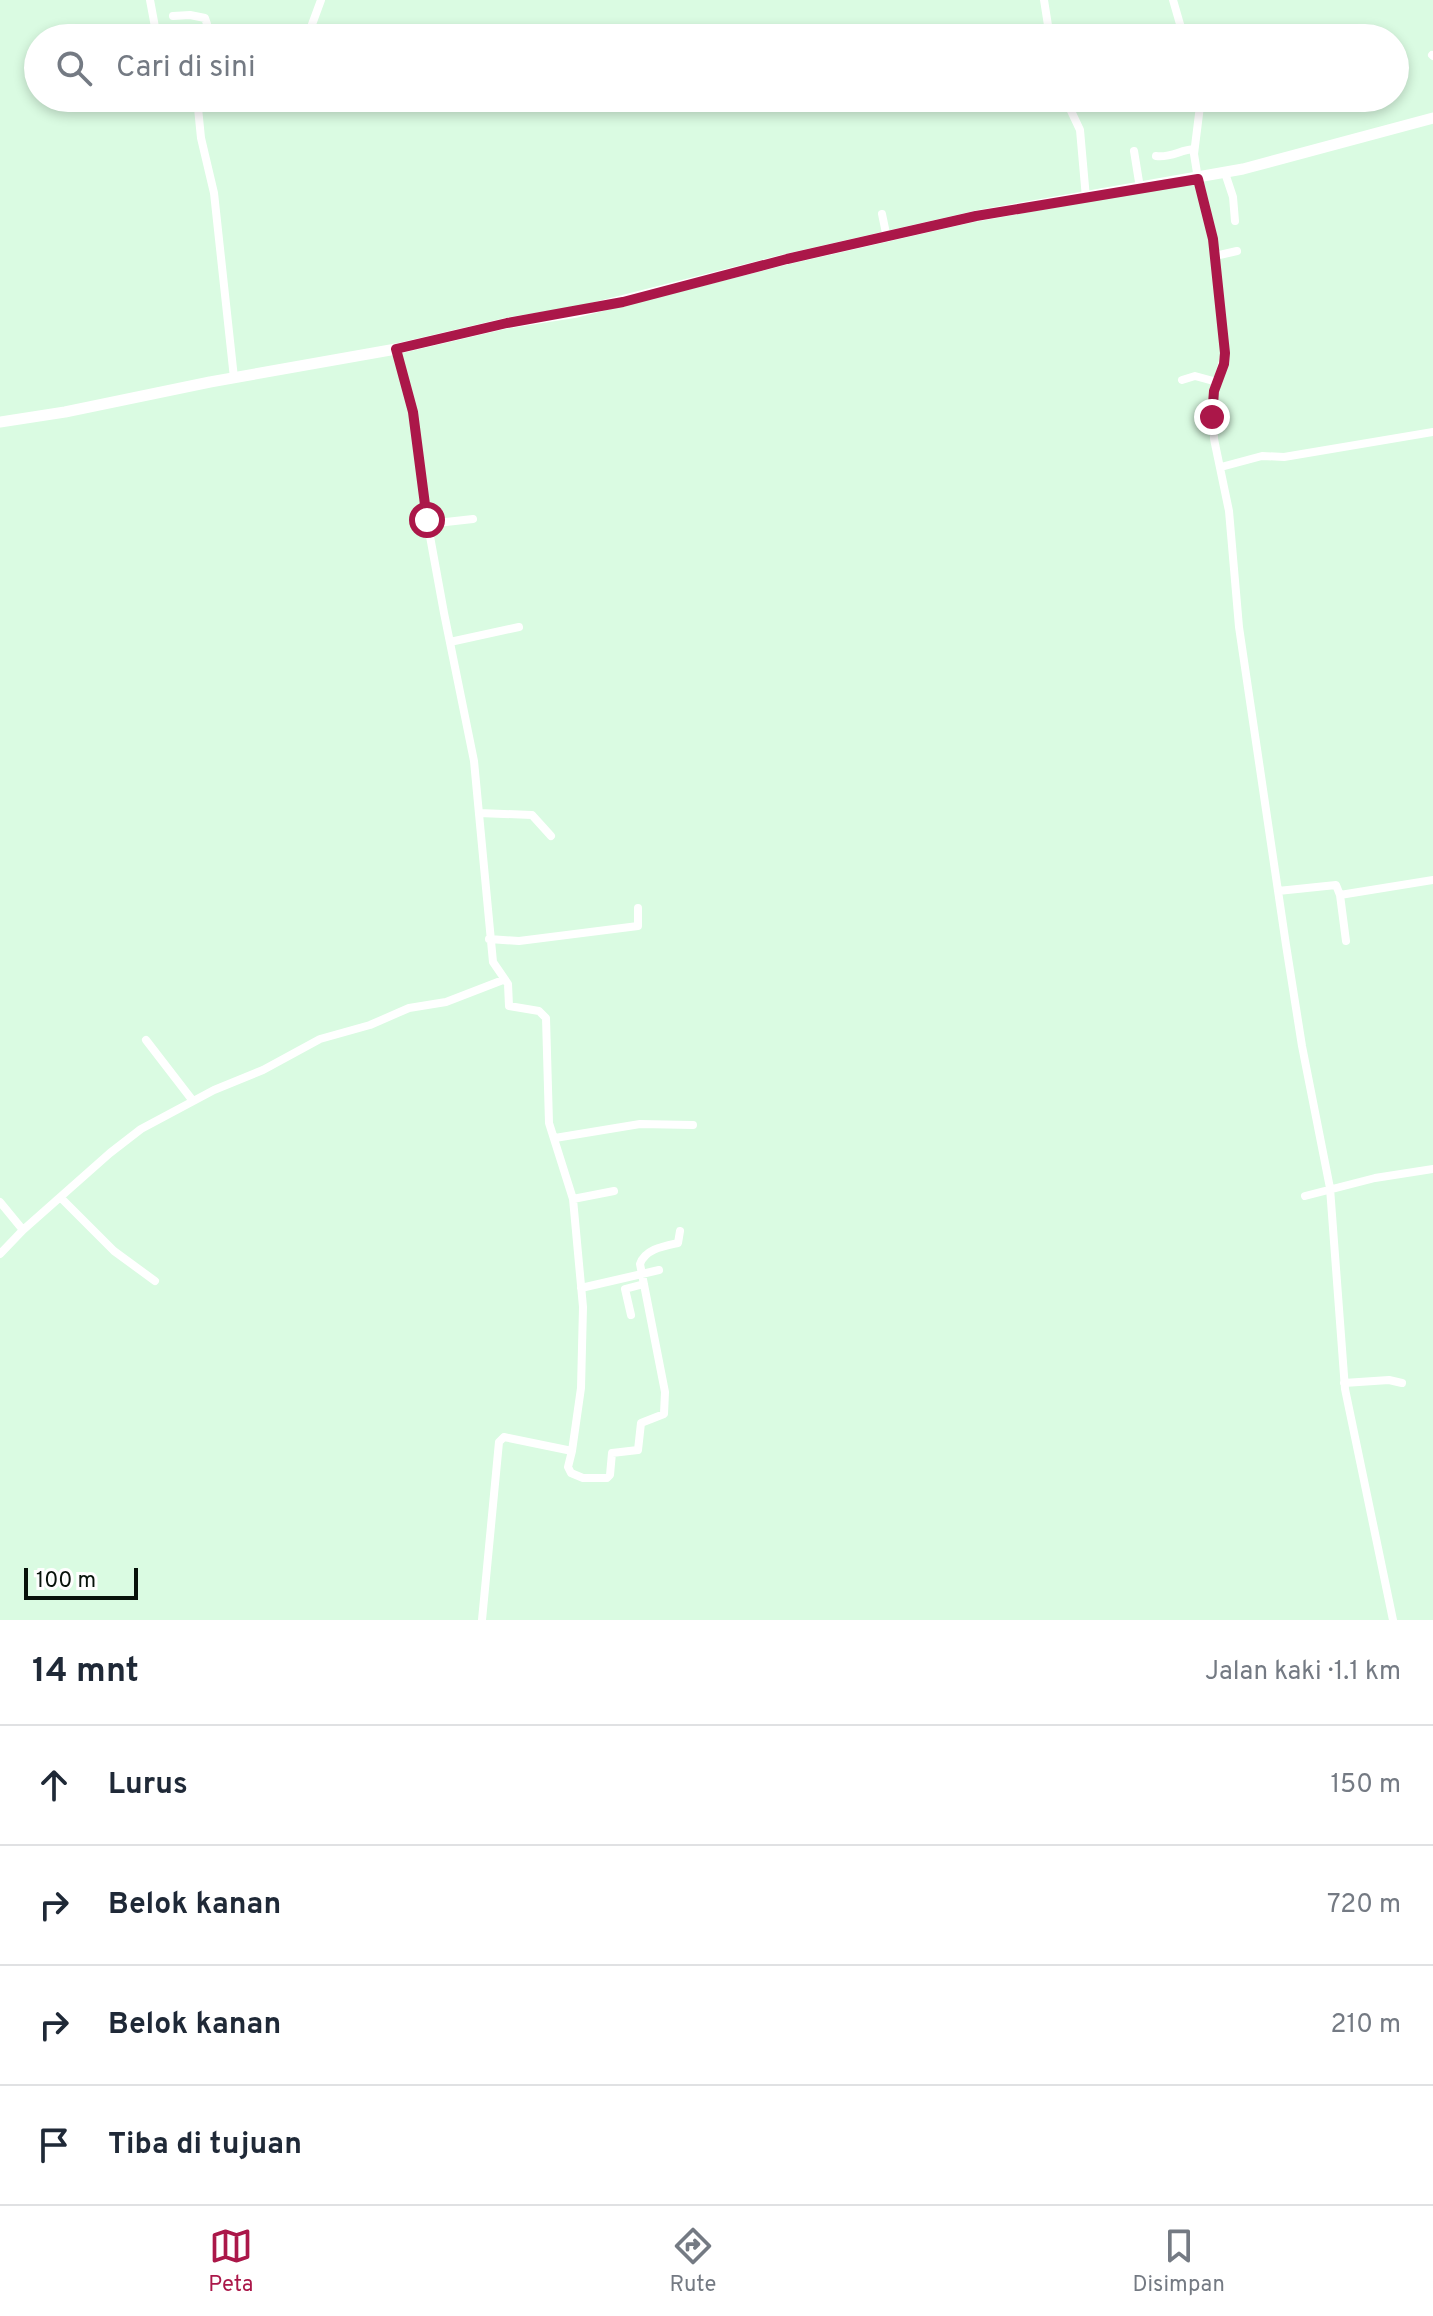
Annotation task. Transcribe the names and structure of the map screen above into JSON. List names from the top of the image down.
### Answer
{
  "scale_bar": "100 m",
  "page": {
    "search": "Cari di sini",
    "scale": "100 m",
    "heading": ["14 mnt", "Jalan kaki · 1.1 km"],
    "list": [
      ["Lurus", "150 m"],
      ["Belok kanan", "720 m"],
      ["Belok kanan", "210 m"],
      "Tiba di tujuan"
    ],
    "nav": ["Peta", "Rute", "Disimpan"]
  }
}
